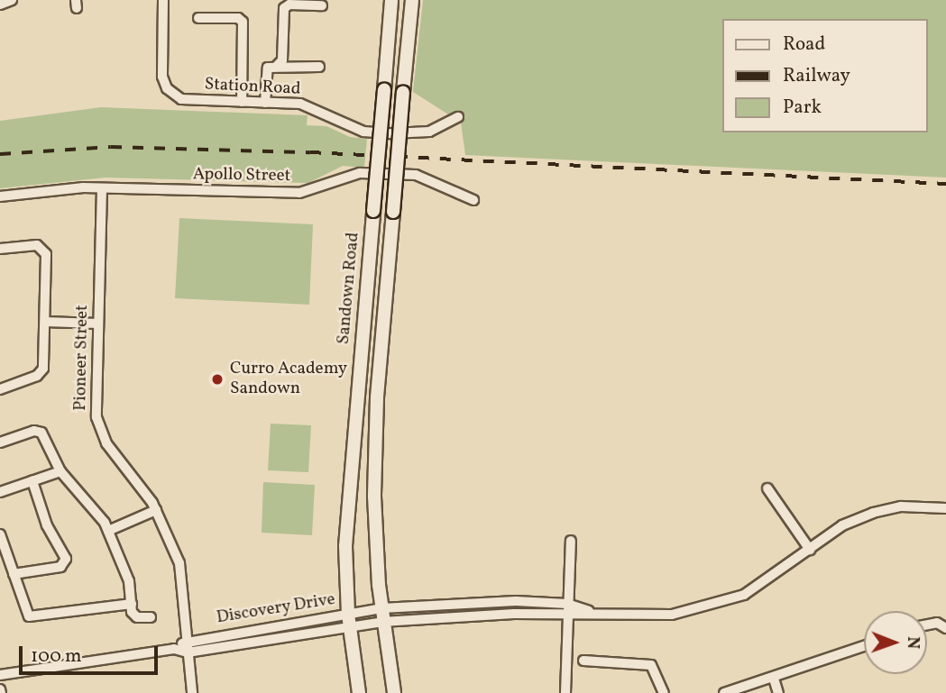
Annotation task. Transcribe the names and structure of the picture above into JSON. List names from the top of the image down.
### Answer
{
  "streets": {
    "main road": ["Sandown Road"],
    "street": [
      "Station Road",
      "Apollo Street",
      "Pioneer Street",
      "Discovery Drive"
    ]
  },
  "crossings": [
    ["Apollo Street", "Pioneer Street"],
    ["Sandown Road", "Discovery Drive"],
    ["Pioneer Street", "Discovery Drive"]
  ],
  "places": ["Curro Academy Sandown"],
  "legend": ["Road", "Railway", "Park"],
  "scale_bar": "100 m",
  "north": "right"
}
